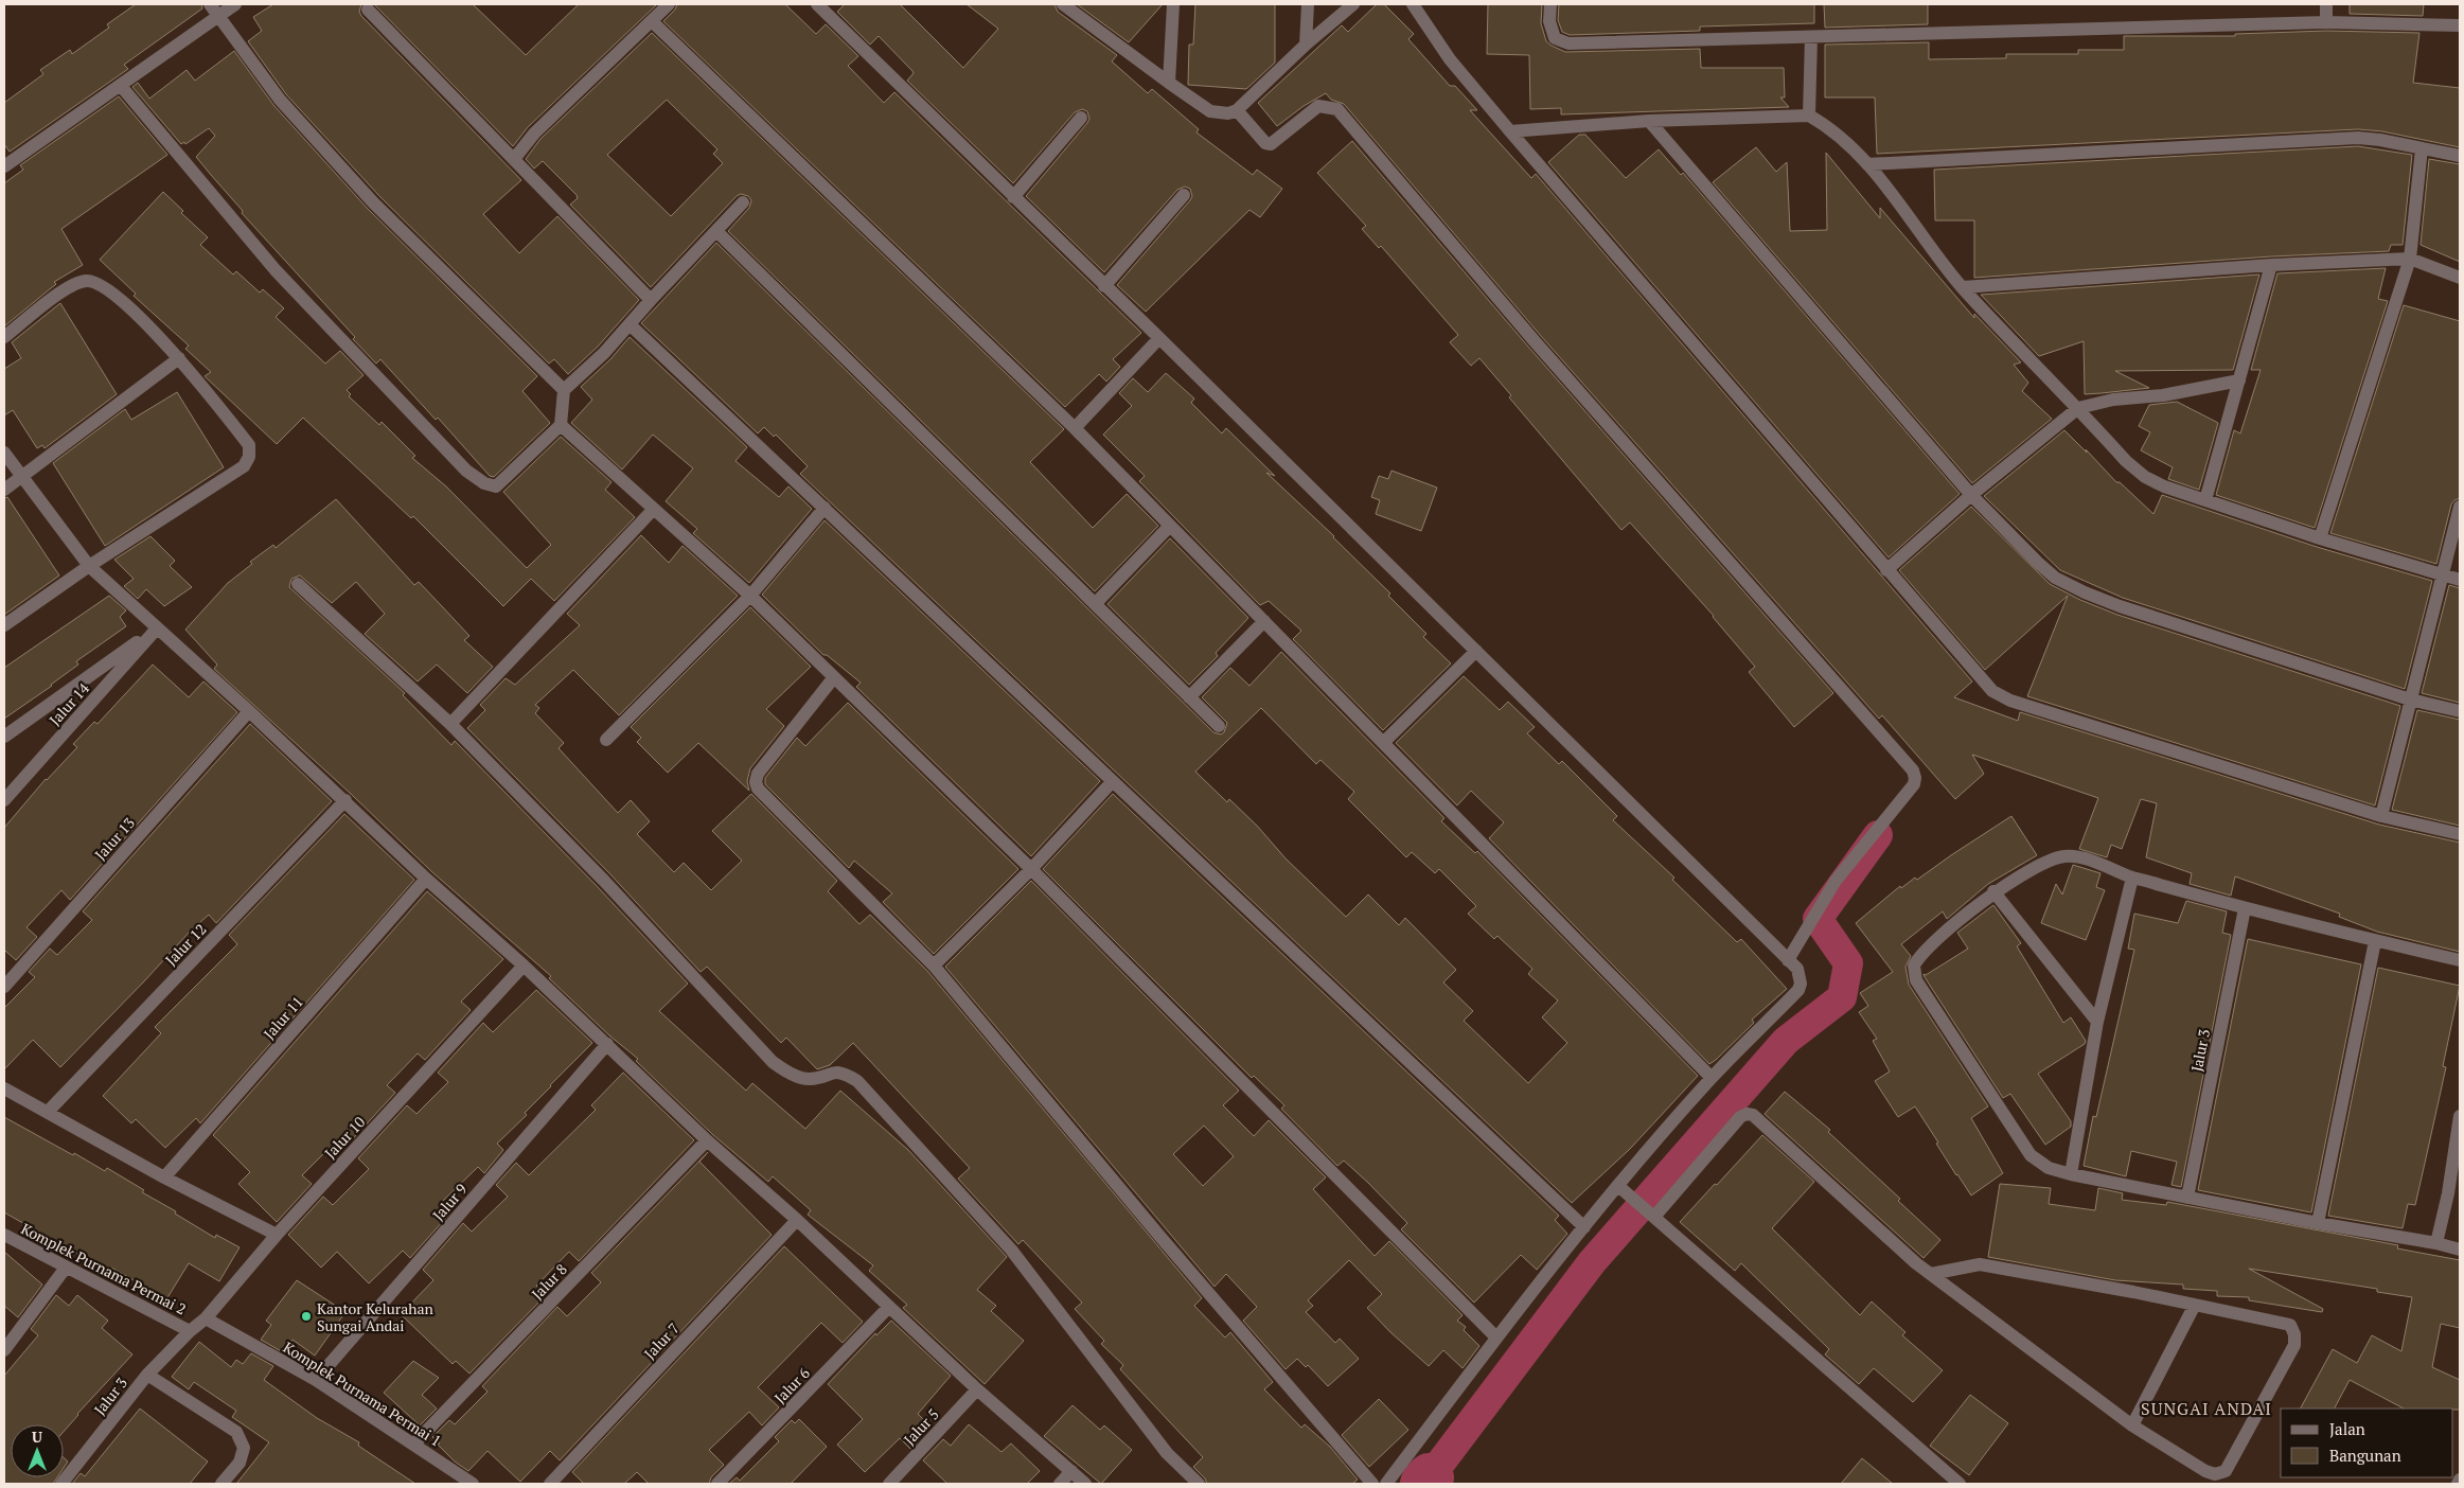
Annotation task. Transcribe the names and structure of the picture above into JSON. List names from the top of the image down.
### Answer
{
  "streets": {
    "street": [
      "Jalur 14",
      "Jalur 13",
      "Jalur 12",
      "Jalur 11",
      "Jalur 3",
      "Jalur 10",
      "Jalur 9",
      "Komplek Purnama Permai 2",
      "Jalur 8",
      "Jalur 7",
      "Jalur 6",
      "Komplek Purnama Permai 1",
      "Jalur 5"
    ]
  },
  "crossings": [
    ["Jalur 3", "Jalur 10"],
    ["Jalur 3", "Komplek Purnama Permai 2"],
    ["Jalur 10", "Komplek Purnama Permai 2"],
    ["Jalur 10", "Komplek Purnama Permai 1"],
    ["Jalur 9", "Komplek Purnama Permai 1"],
    ["Jalur 8", "Komplek Purnama Permai 1"]
  ],
  "districts": ["SUNGAI ANDAI"],
  "places": ["Kantor Kelurahan Sungai Andai"],
  "legend": ["Jalan", "Bangunan"],
  "north": "top"
}
